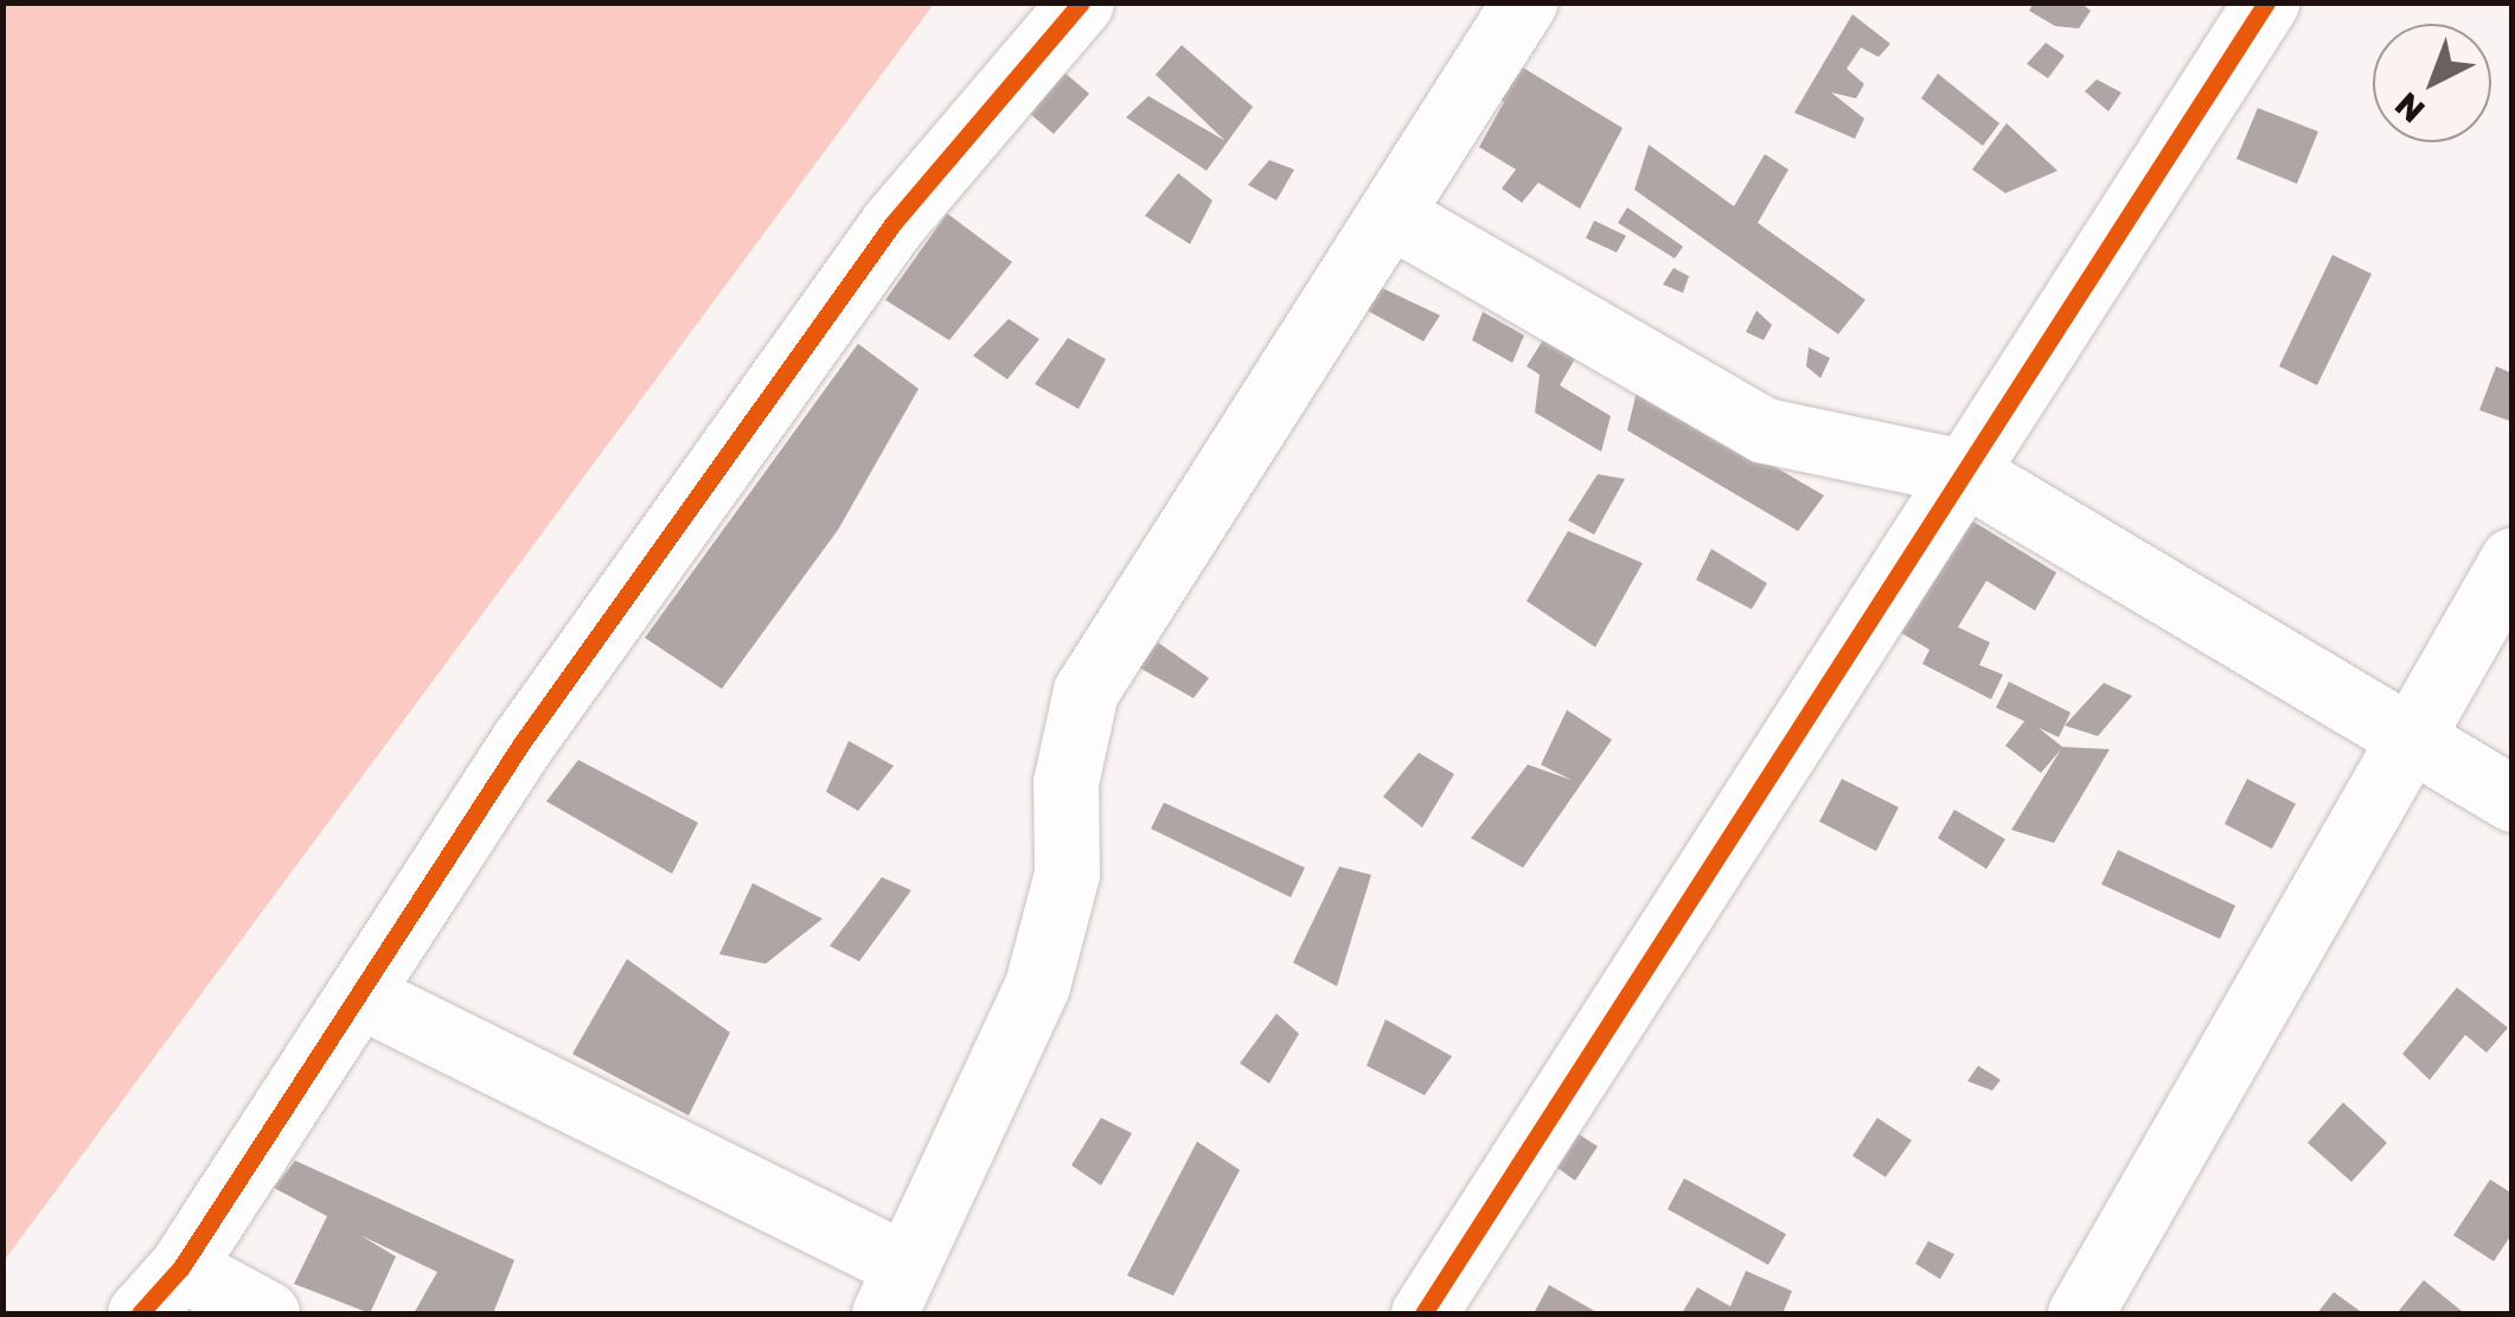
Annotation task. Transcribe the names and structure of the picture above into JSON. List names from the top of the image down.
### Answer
{
  "north": "bottom left"
}
